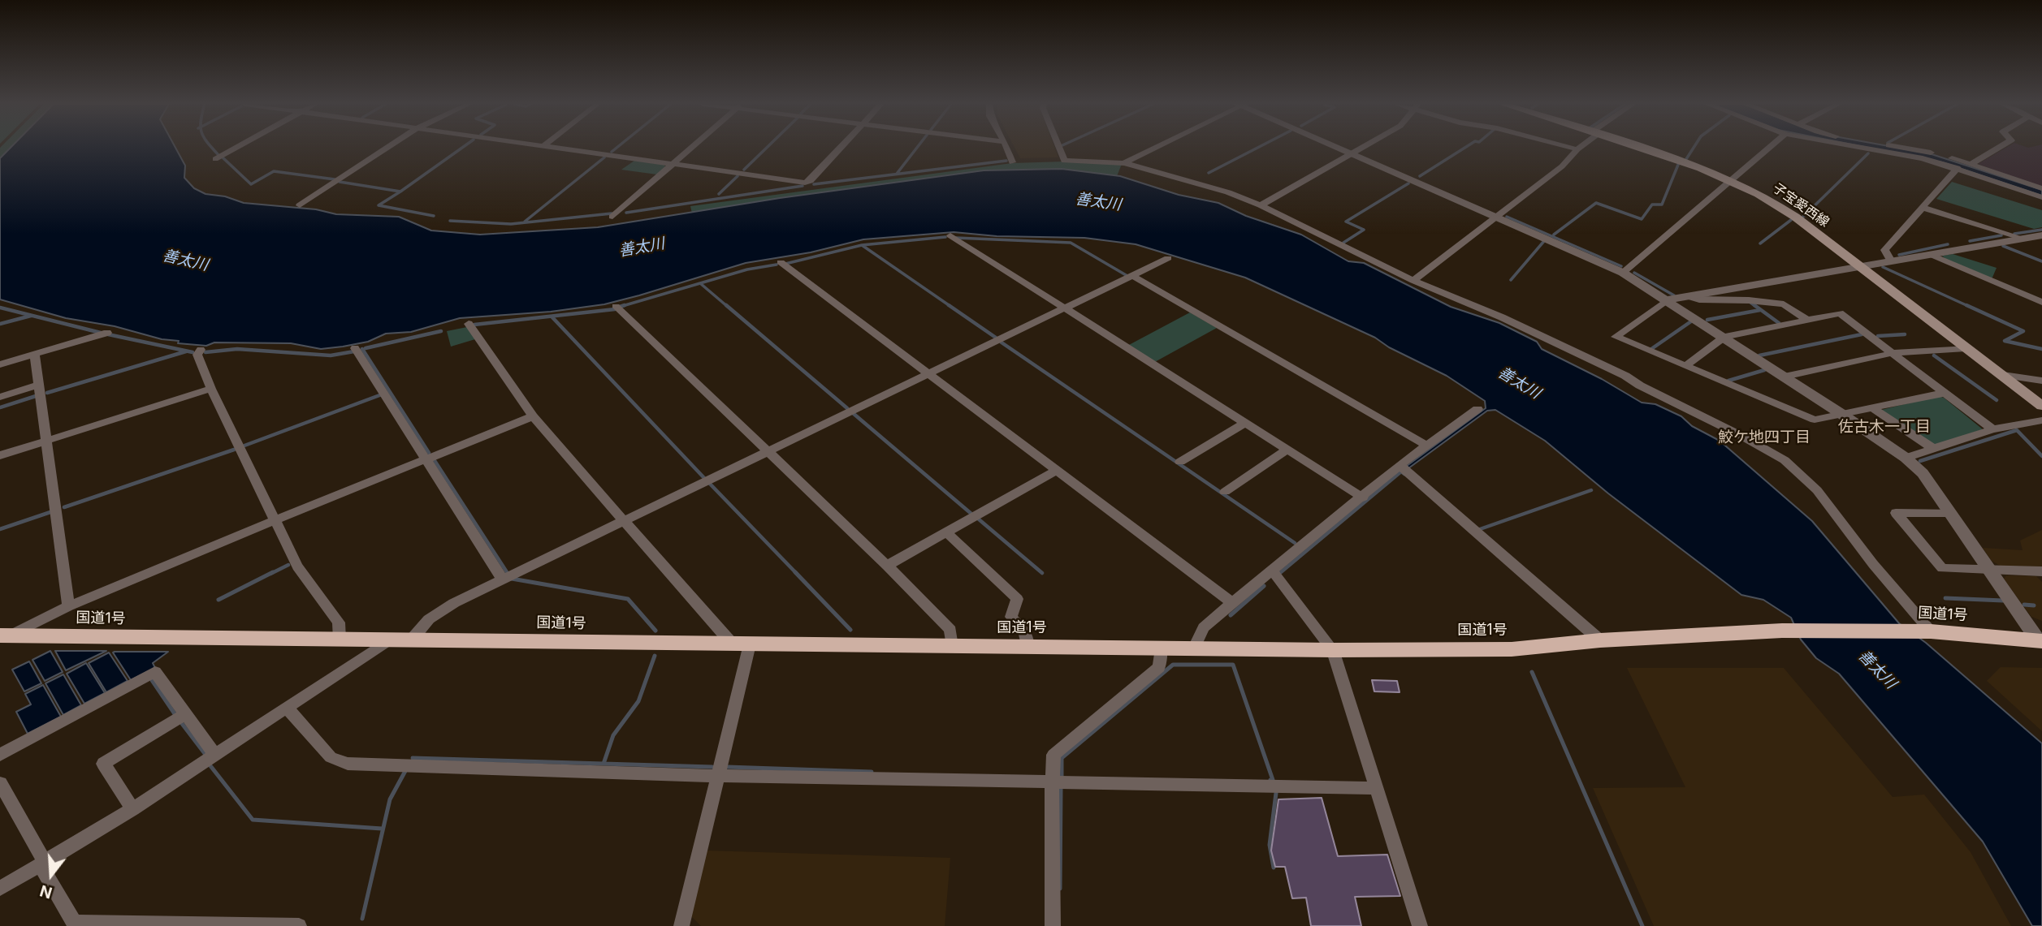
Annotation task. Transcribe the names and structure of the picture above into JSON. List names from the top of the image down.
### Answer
{
  "streets": {
    "highway": ["国道1号"],
    "main road": ["子宝愛西線"]
  },
  "districts": ["佐古木一丁目", "鮫ケ地四丁目"],
  "water": ["善太川"],
  "north": "bottom"
}
